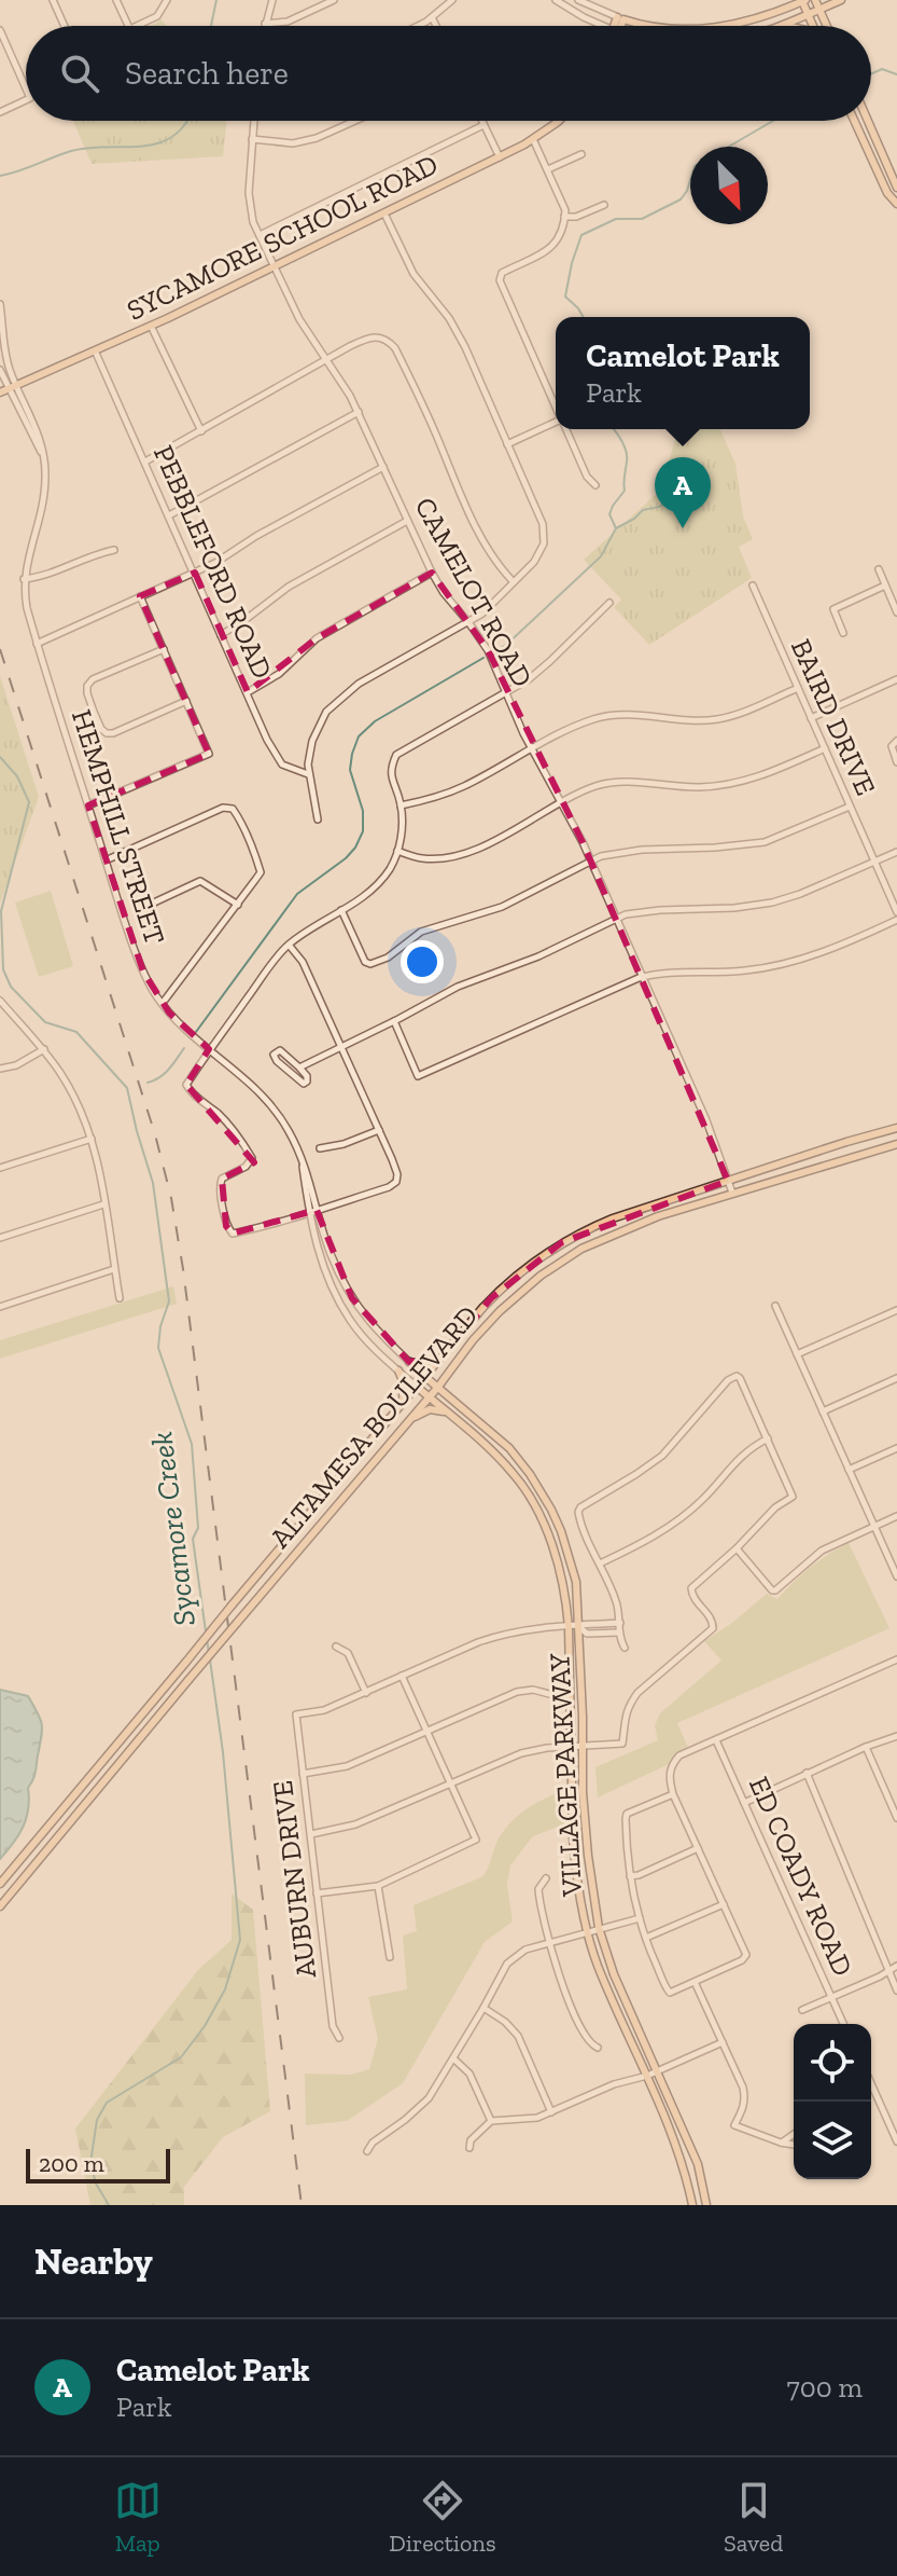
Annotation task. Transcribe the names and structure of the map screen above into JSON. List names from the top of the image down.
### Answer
{
  "streets": {
    "main road": ["SYCAMORE SCHOOL ROAD", "ALTAMESA BOULEVARD", "VILLAGE PARKWAY"],
    "street": [
      "PEBBLEFORD ROAD",
      "CAMELOT ROAD",
      "BAIRD DRIVE",
      "HEMPHILL STREET",
      "ED COADY ROAD",
      "AUBURN DRIVE"
    ]
  },
  "crossings": [
    ["SYCAMORE SCHOOL ROAD", "PEBBLEFORD ROAD"],
    ["SYCAMORE SCHOOL ROAD", "CAMELOT ROAD"],
    ["SYCAMORE SCHOOL ROAD", "HEMPHILL STREET"],
    ["CAMELOT ROAD", "ALTAMESA BOULEVARD"],
    ["HEMPHILL STREET", "ALTAMESA BOULEVARD"],
    ["HEMPHILL STREET", "VILLAGE PARKWAY"],
    ["ALTAMESA BOULEVARD", "VILLAGE PARKWAY"]
  ],
  "water": ["Sycamore Creek"],
  "scale_bar": "200 m",
  "north": "bottom right",
  "page": {
    "search": "Search here",
    "popup": ["Camelot Park", "Park"],
    "pins": "A",
    "scale": "200 m",
    "heading": "Nearby",
    "list": [
      {
        "mark": "A",
        "name": "Camelot Park",
        "note": "Park",
        "value": "700 m"
      }
    ],
    "nav": ["Map", "Directions", "Saved"]
  }
}
